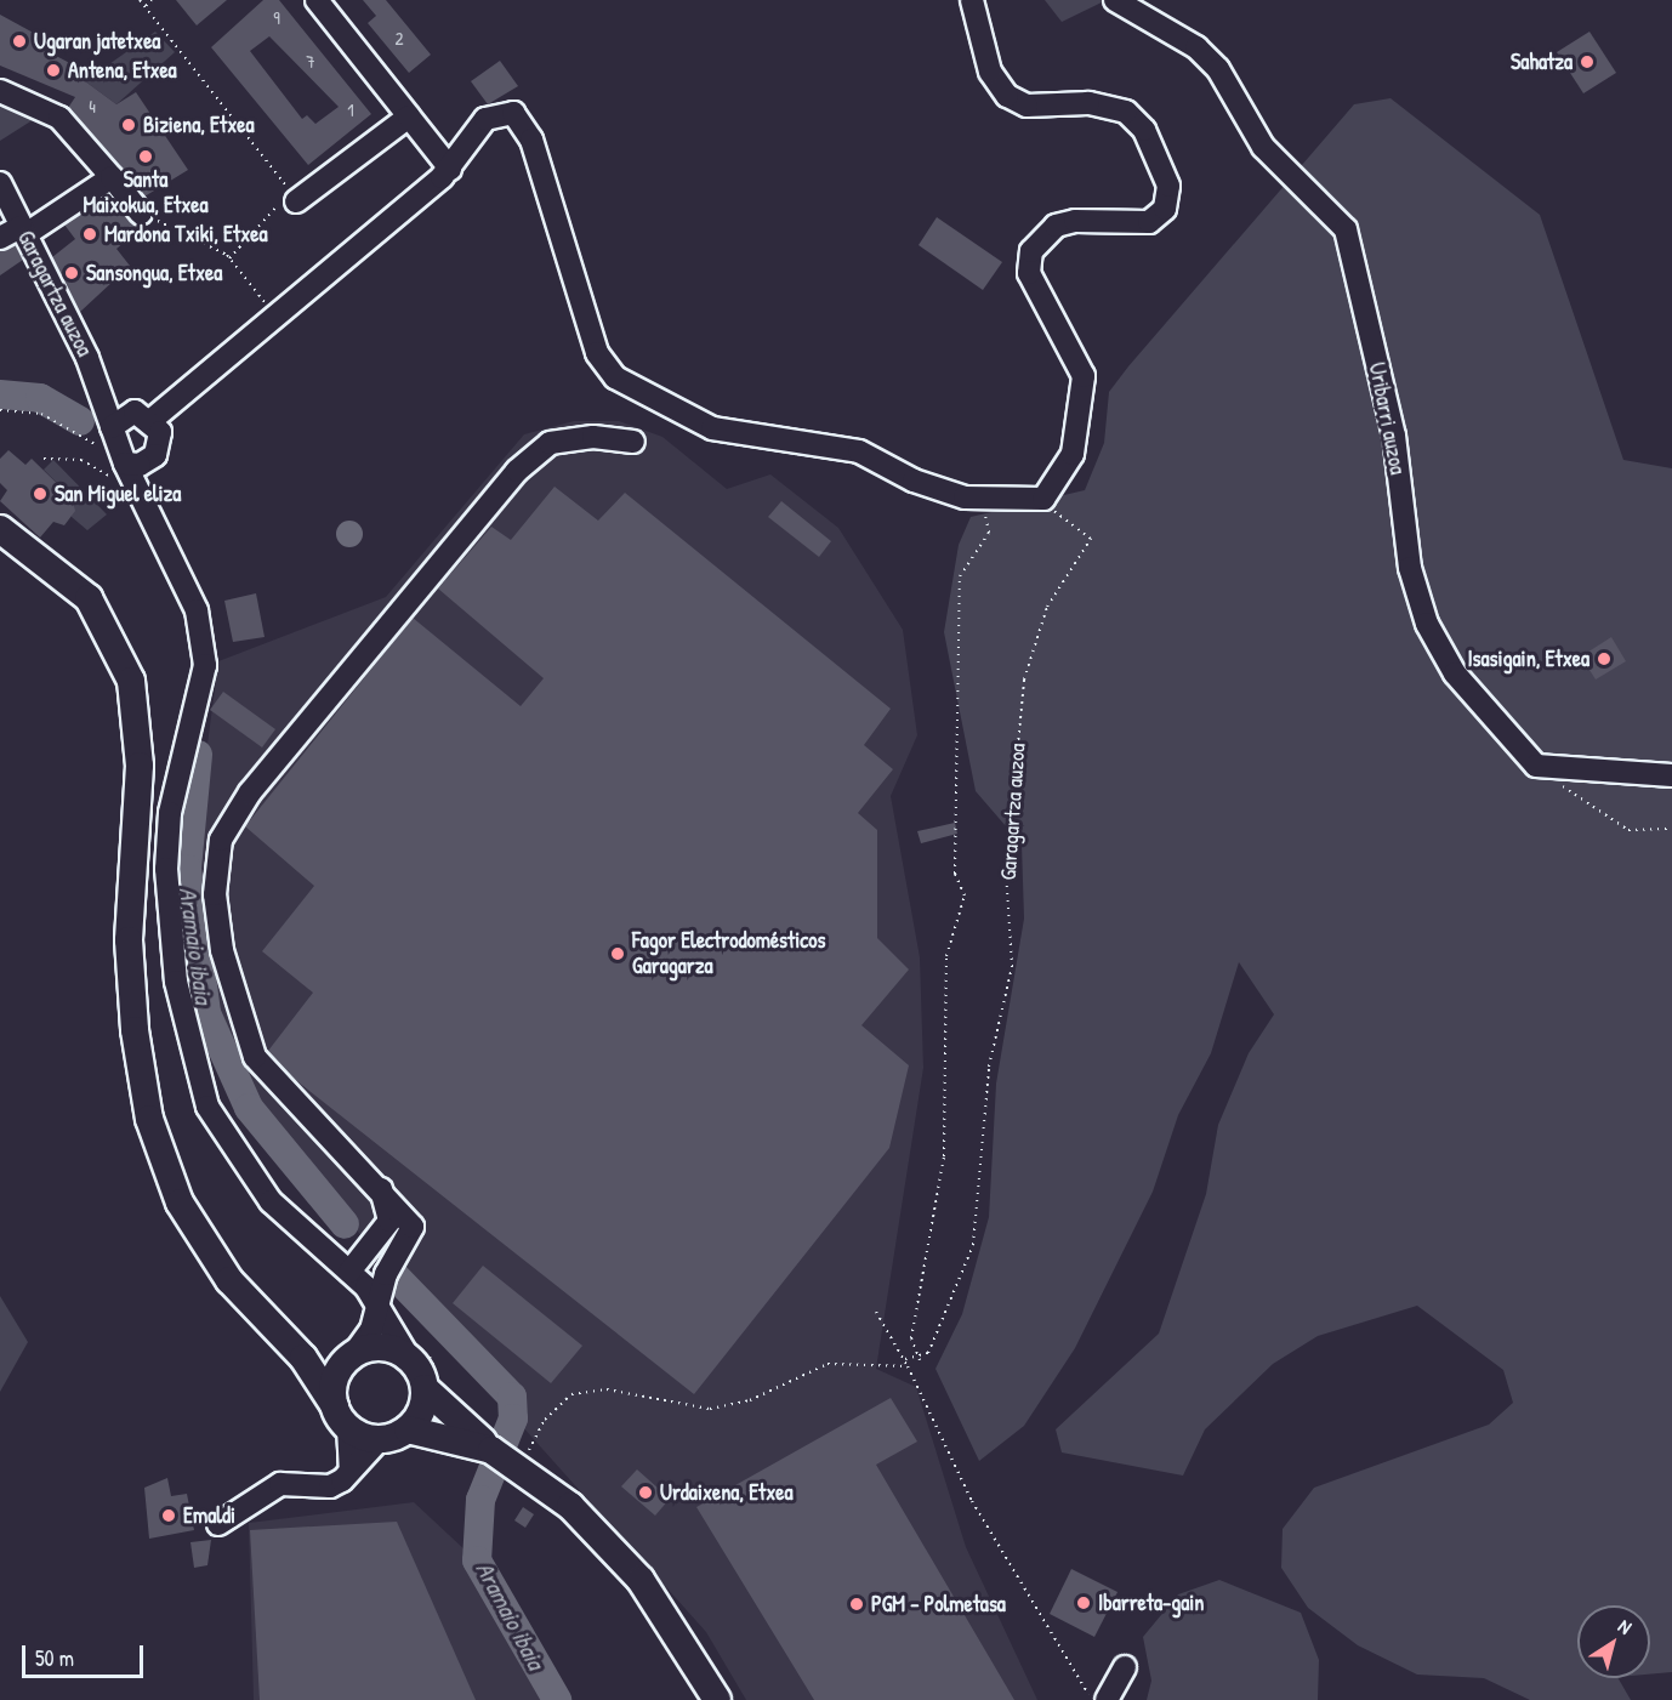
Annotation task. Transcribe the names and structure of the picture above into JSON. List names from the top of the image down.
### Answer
{
  "streets": {
    "street": ["Garagartza auzoa", "Uribarri auzoa"]
  },
  "water": ["Aramaio ibaia"],
  "places": [
    "Ugaran jatetxea",
    "Sahatza",
    "Antena, Etxea",
    "Biziena, Etxea",
    "Santa Maixokua, Etxea",
    "Mardona Txiki, Etxea",
    "Sansongua, Etxea",
    "San Miguel eliza",
    "Isasigain, Etxea",
    "Fagor Electrodomésticos Garagarza",
    "Urdaixena, Etxea",
    "Emaldi",
    "Ibarreta-gain",
    "PGM - Polmetasa"
  ],
  "house_numbers": [
    "9",
    "2",
    "7",
    "4",
    "1"
  ],
  "scale_bar": "50 m",
  "north": "top right"
}
